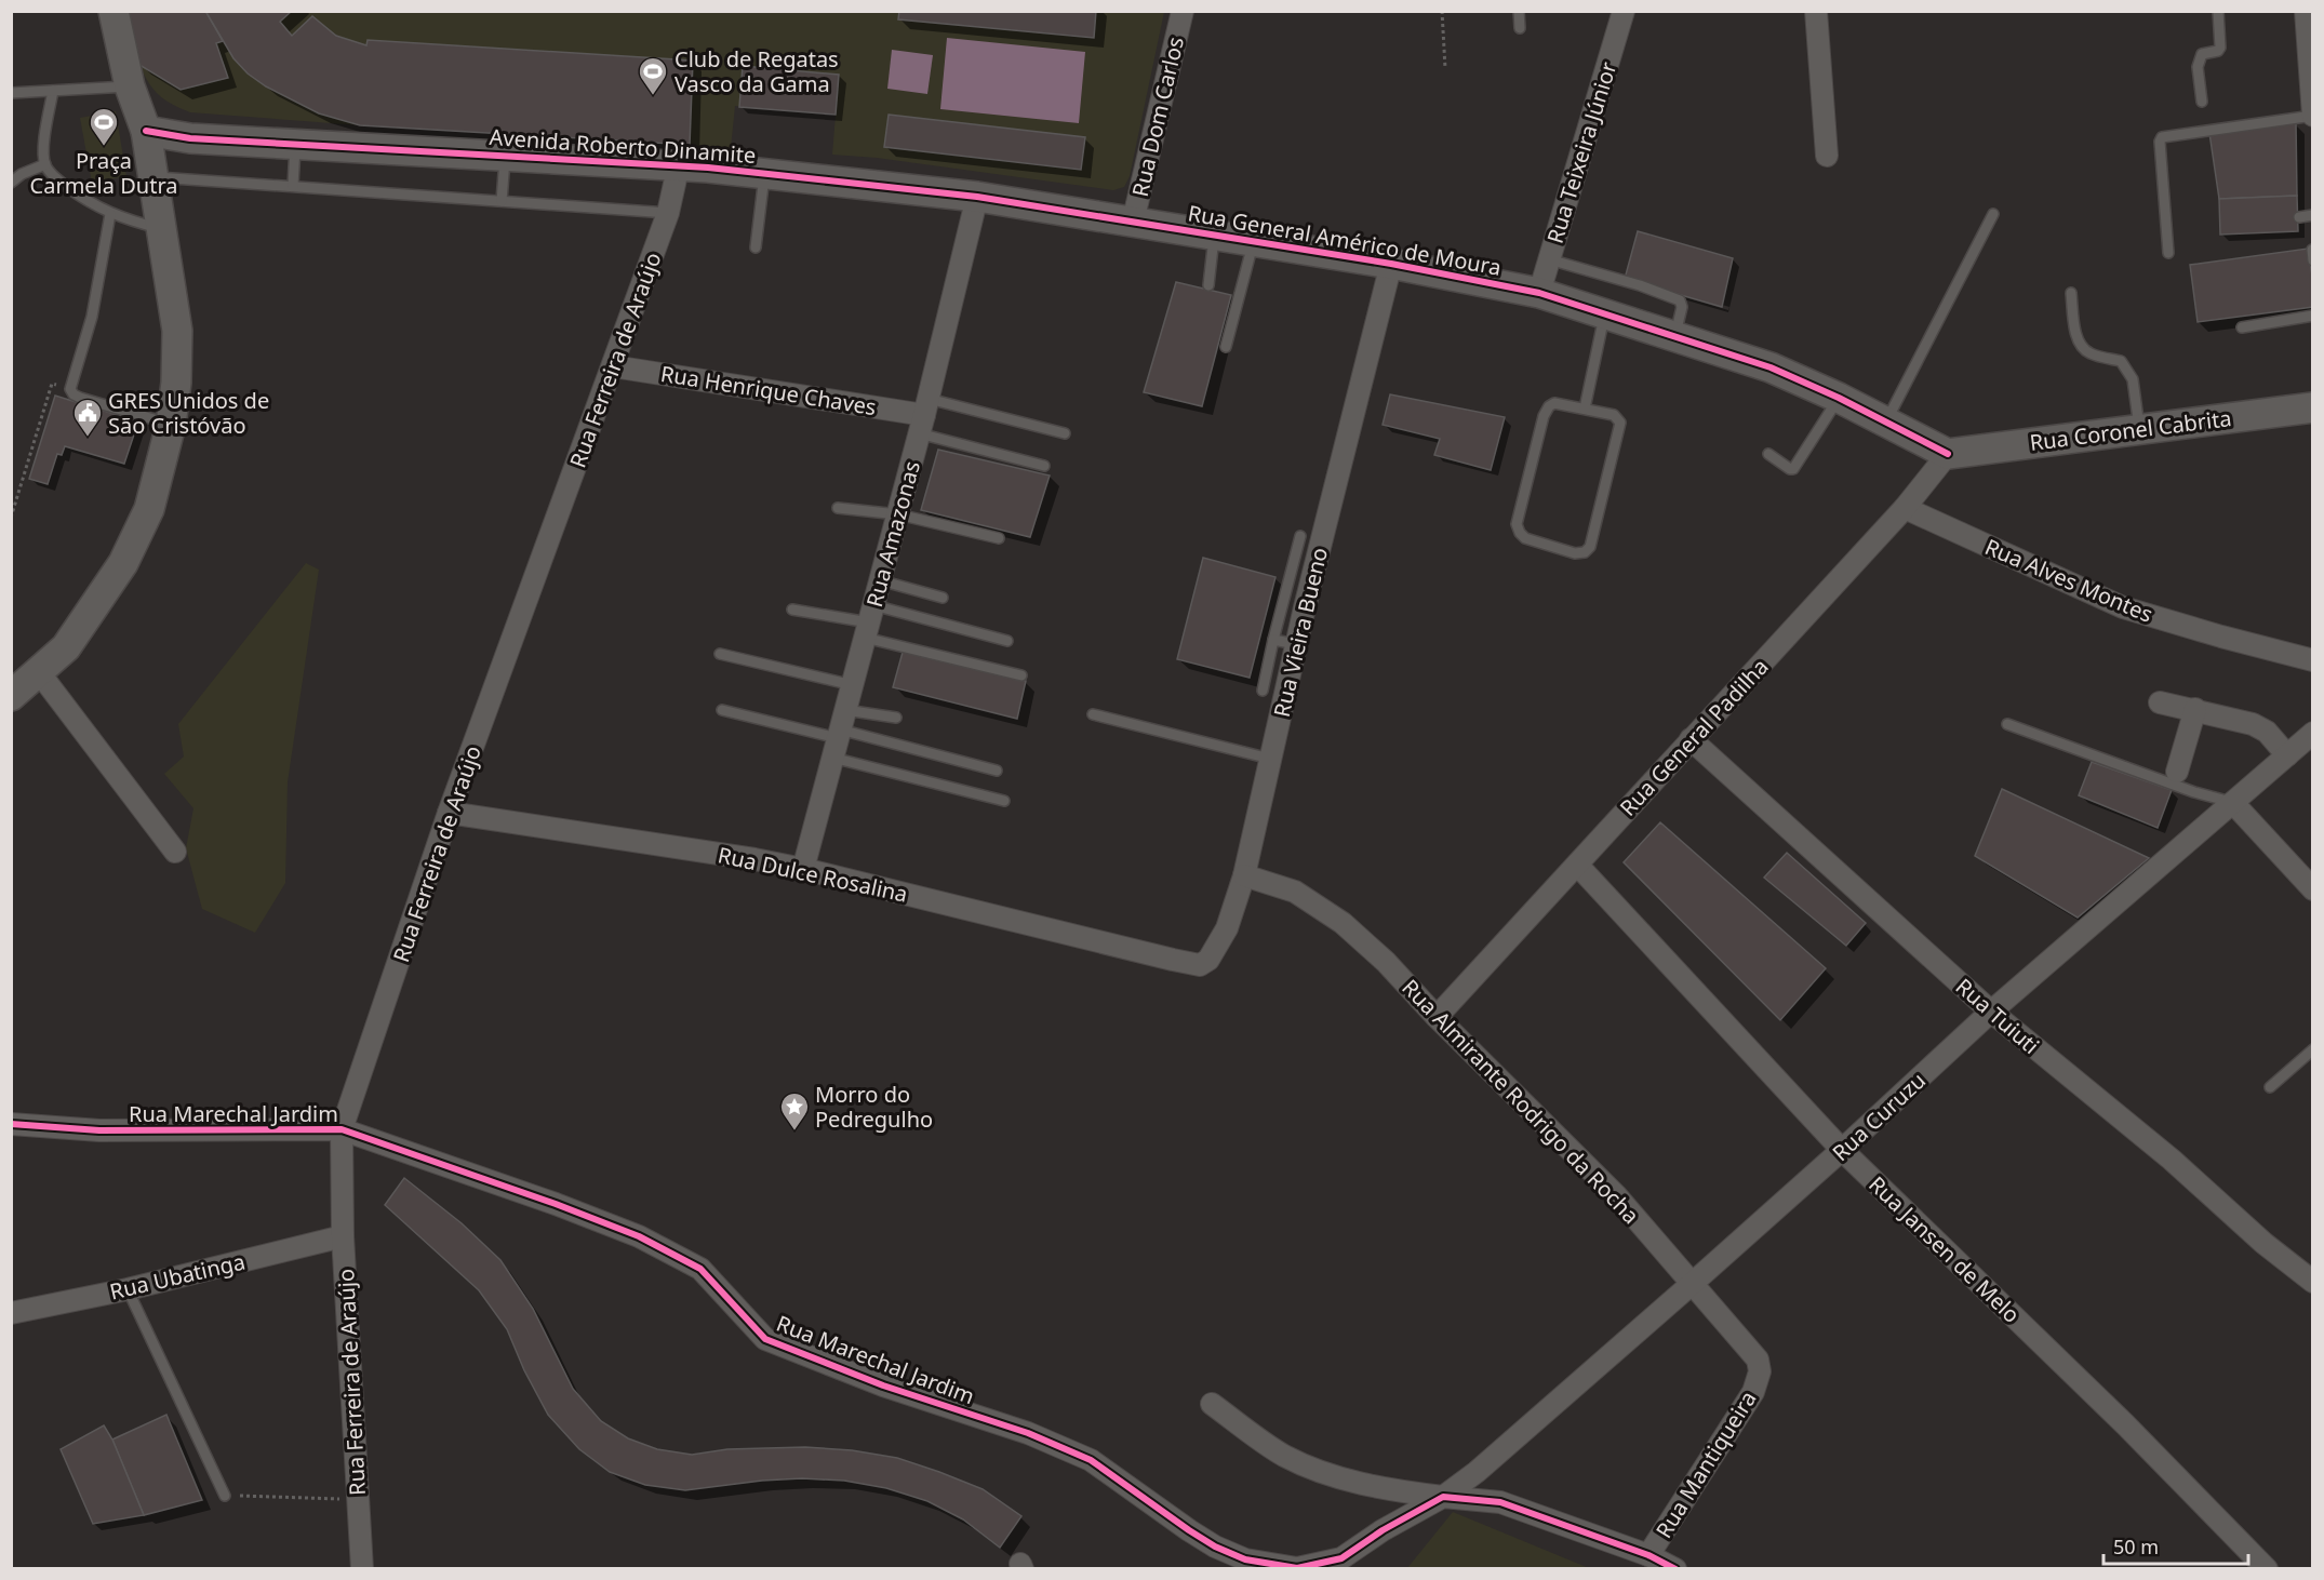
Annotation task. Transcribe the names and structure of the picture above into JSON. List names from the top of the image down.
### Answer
{
  "streets": {
    "street": [
      "Rua Dom Carlos",
      "Avenida Roberto Dinamite",
      "Rua Teixeira Júnior",
      "Rua General Américo de Moura",
      "Rua Ferreira de Araújo",
      "Rua Henrique Chaves",
      "Rua Coronel Cabrita",
      "Rua Amazonas",
      "Rua Alves Montes",
      "Rua Vieira Bueno",
      "Rua General Padilha",
      "Rua Dulce Rosalina",
      "Rua Tuiuti",
      "Rua Almirante Rodrigo da Rocha",
      "Rua Marechal Jardim",
      "Rua Curuzu",
      "Rua Jansen de Melo",
      "Rua Ubatinga",
      "Rua Mantiqueira"
    ]
  },
  "crossings": [
    ["Rua Dom Carlos", "Avenida Roberto Dinamite"],
    ["Rua Dom Carlos", "Rua General Américo de Moura"],
    ["Avenida Roberto Dinamite", "Rua General Américo de Moura"],
    ["Avenida Roberto Dinamite", "Rua Ferreira de Araújo"],
    ["Avenida Roberto Dinamite", "Rua Amazonas"],
    ["Rua Teixeira Júnior", "Rua General Américo de Moura"],
    ["Rua General Américo de Moura", "Rua Coronel Cabrita"],
    ["Rua General Américo de Moura", "Rua Vieira Bueno"],
    ["Rua General Américo de Moura", "Rua General Padilha"],
    ["Rua Ferreira de Araújo", "Rua Henrique Chaves"],
    ["Rua Ferreira de Araújo", "Rua Dulce Rosalina"],
    ["Rua Ferreira de Araújo", "Rua Marechal Jardim"],
    ["Rua Ferreira de Araújo", "Rua Ubatinga"],
    ["Rua Henrique Chaves", "Rua Amazonas"],
    ["Rua Coronel Cabrita", "Rua General Padilha"],
    ["Rua Amazonas", "Rua Dulce Rosalina"],
    ["Rua Alves Montes", "Rua General Padilha"],
    ["Rua Vieira Bueno", "Rua Dulce Rosalina"],
    ["Rua Vieira Bueno", "Rua Almirante Rodrigo da Rocha"],
    ["Rua General Padilha", "Rua Tuiuti"],
    ["Rua General Padilha", "Rua Almirante Rodrigo da Rocha"],
    ["Rua General Padilha", "Rua Jansen de Melo"],
    ["Rua Tuiuti", "Rua Curuzu"],
    ["Rua Almirante Rodrigo da Rocha", "Rua Curuzu"],
    ["Rua Almirante Rodrigo da Rocha", "Rua Mantiqueira"],
    ["Rua Marechal Jardim", "Rua Curuzu"],
    ["Rua Curuzu", "Rua Jansen de Melo"]
  ],
  "places": {
    "sports": ["Club de Regatas Vasco da Gama", "Praça Carmela Dutra"],
    "public building": ["GRES Unidos de São Cristóvão"],
    "place": ["Morro do Pedregulho"]
  },
  "scale_bar": "50 m"
}
